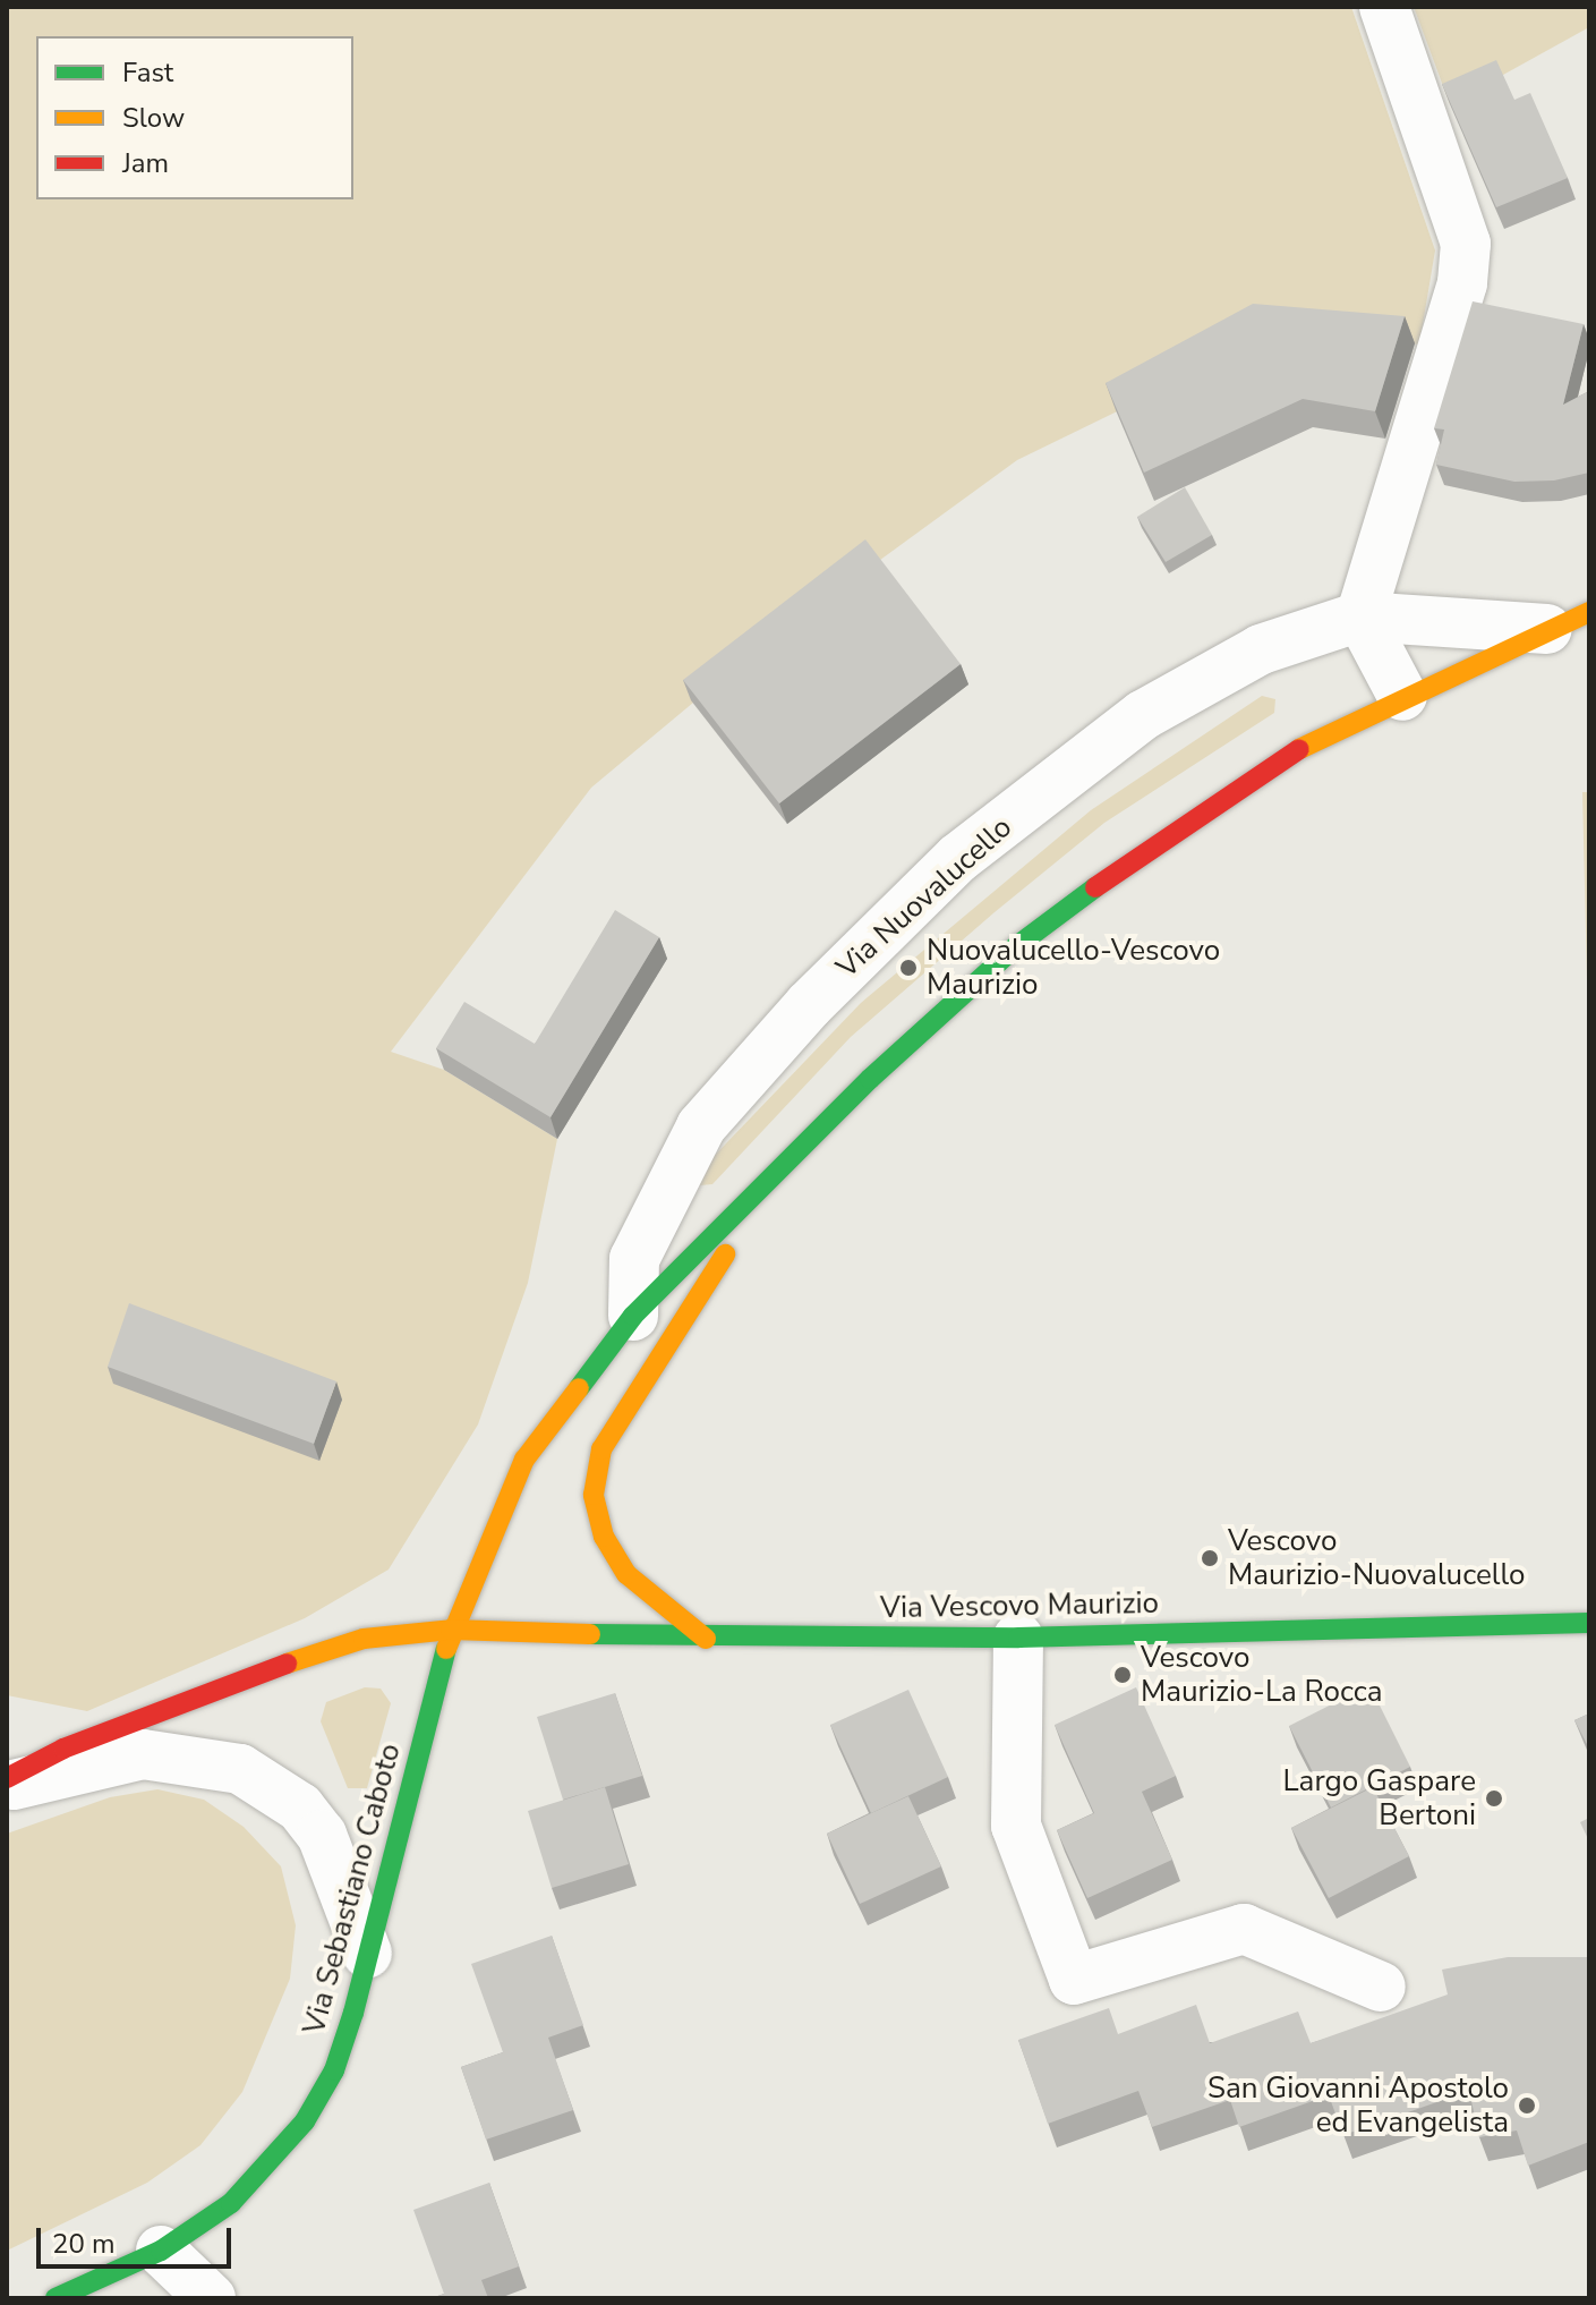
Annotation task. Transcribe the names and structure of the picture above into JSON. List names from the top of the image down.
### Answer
{
  "streets": {
    "main road": ["Via Vescovo Maurizio", "Via Sebastiano Caboto"],
    "street": ["Via Nuovalucello"]
  },
  "crossings": [
    ["Via Nuovalucello", "Via Sebastiano Caboto"],
    ["Via Vescovo Maurizio", "Via Sebastiano Caboto"]
  ],
  "places": [
    "Nuovalucello-Vescovo Maurizio",
    "Vescovo Maurizio-Nuovalucello",
    "Vescovo Maurizio-La Rocca",
    "Largo Gaspare Bertoni",
    "San Giovanni Apostolo ed Evangelista"
  ],
  "legend": ["Fast", "Slow", "Jam"],
  "scale_bar": "20 m"
}
